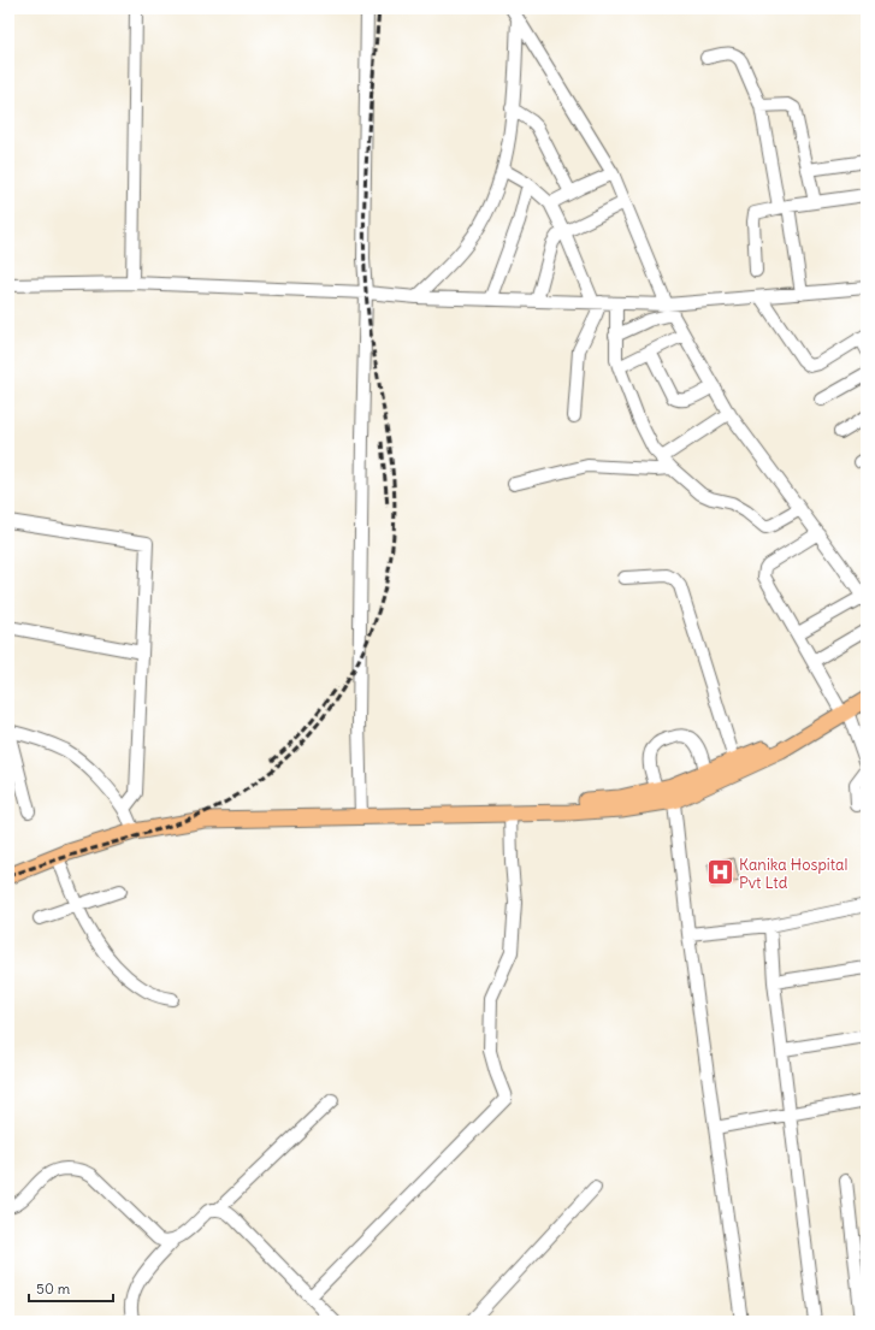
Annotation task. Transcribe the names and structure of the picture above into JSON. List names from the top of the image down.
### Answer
{
  "places": {
    "hospital": ["Kanika Hospital Pvt Ltd"]
  },
  "scale_bar": "50 m"
}
